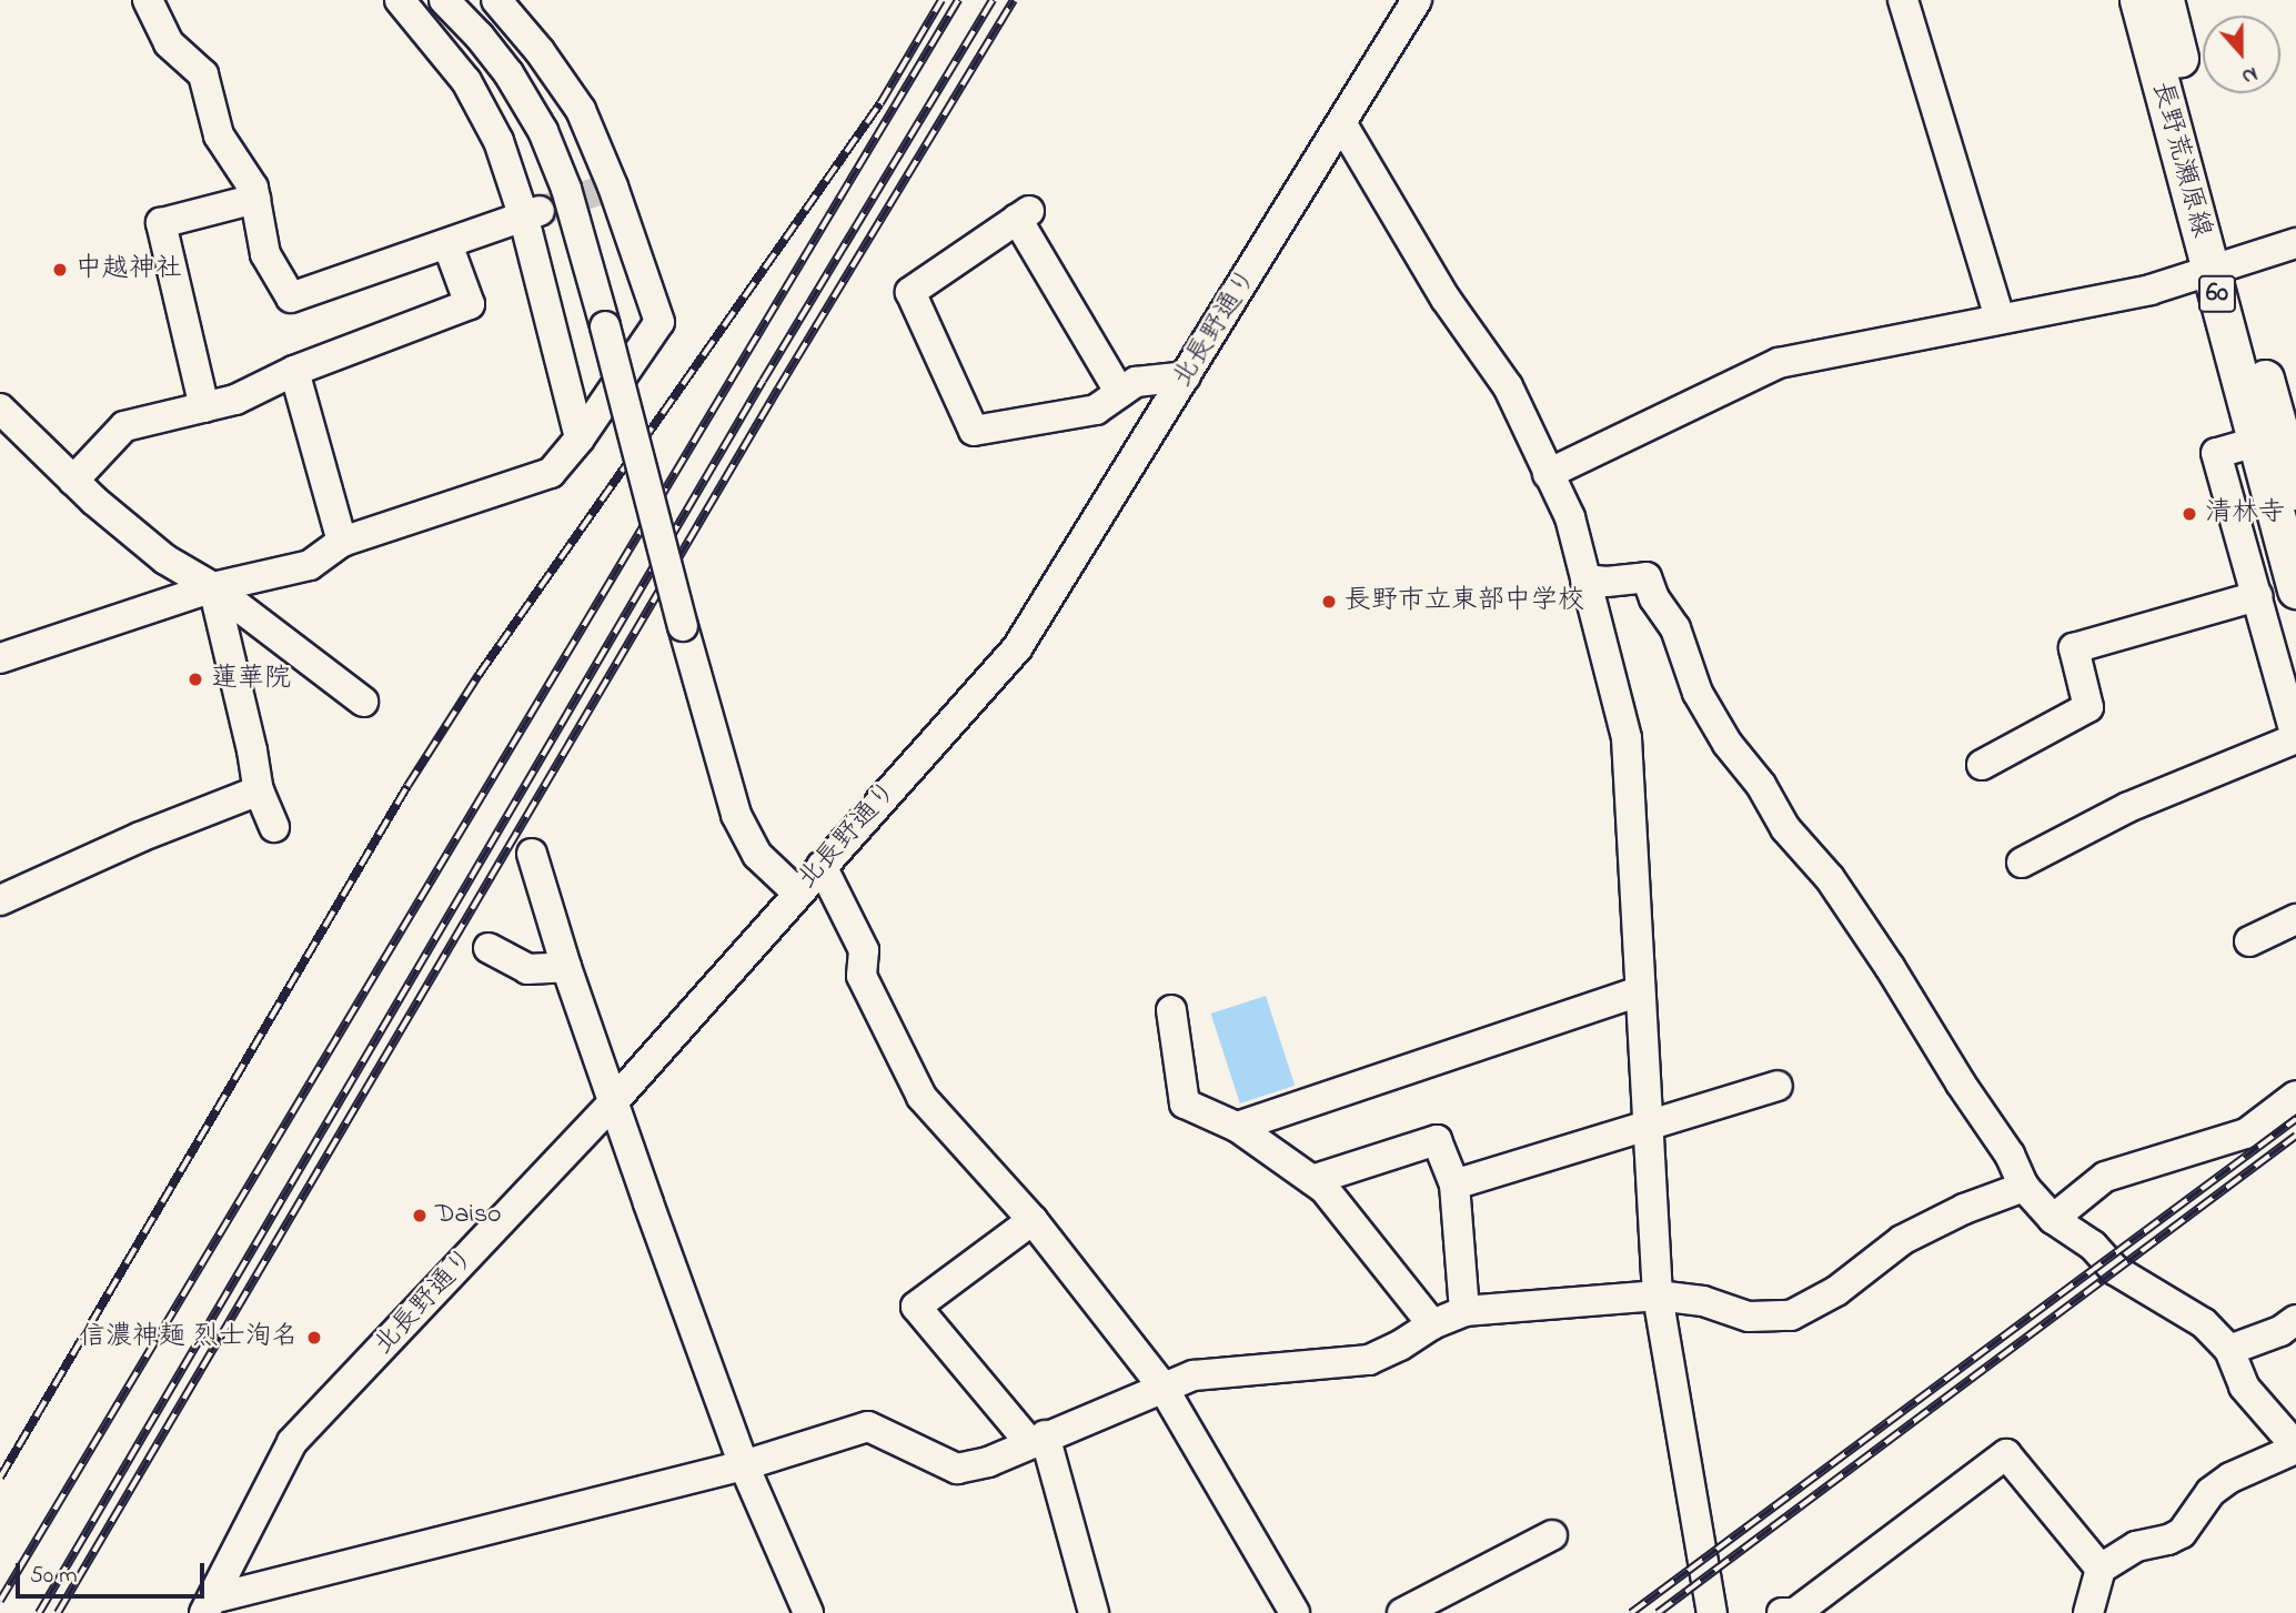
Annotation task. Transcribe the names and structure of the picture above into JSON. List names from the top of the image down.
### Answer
{
  "streets": {
    "main road": ["長野荒瀬原線", "60"],
    "street": ["北長野通り"]
  },
  "places": [
    "中越神社",
    "清林寺",
    "長野市立東部中学校",
    "蓮華院",
    "Daiso",
    "信濃神麺 烈士洵名"
  ],
  "scale_bar": "50 m",
  "north": "bottom"
}
